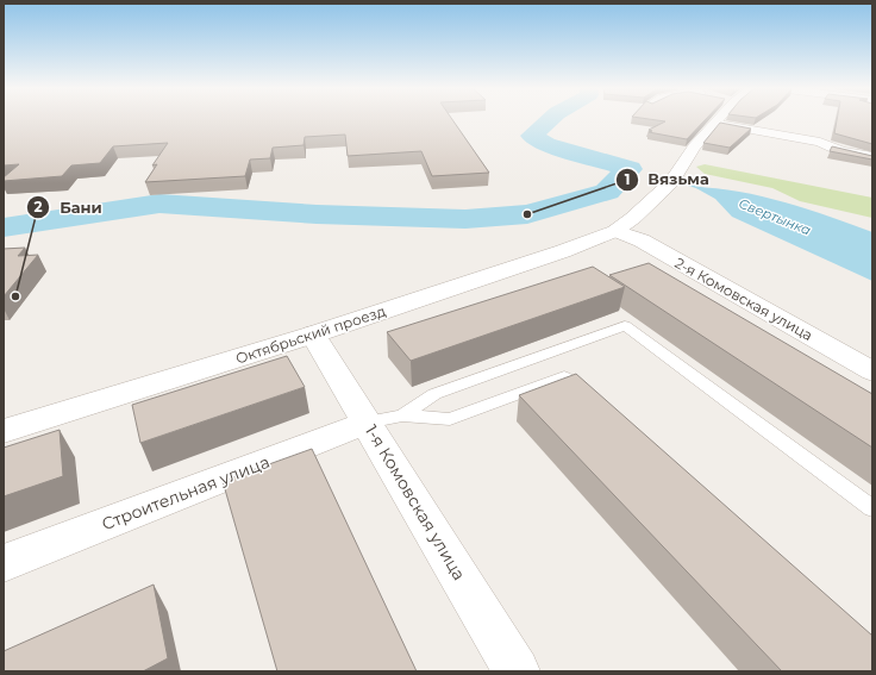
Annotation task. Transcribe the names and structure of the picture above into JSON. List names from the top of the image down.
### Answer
{
  "streets": {
    "street": [
      "2-я Комовская улица",
      "Октябрьский проезд",
      "Строительная улица",
      "1-я Комовская улица"
    ]
  },
  "crossings": [
    ["2-я Комовская улица", "Октябрьский проезд"],
    ["Октябрьский проезд", "1-я Комовская улица"],
    ["Строительная улица", "1-я Комовская улица"]
  ],
  "water": ["Свертынка"],
  "places": ["Вязьма", "Бани"]
}
